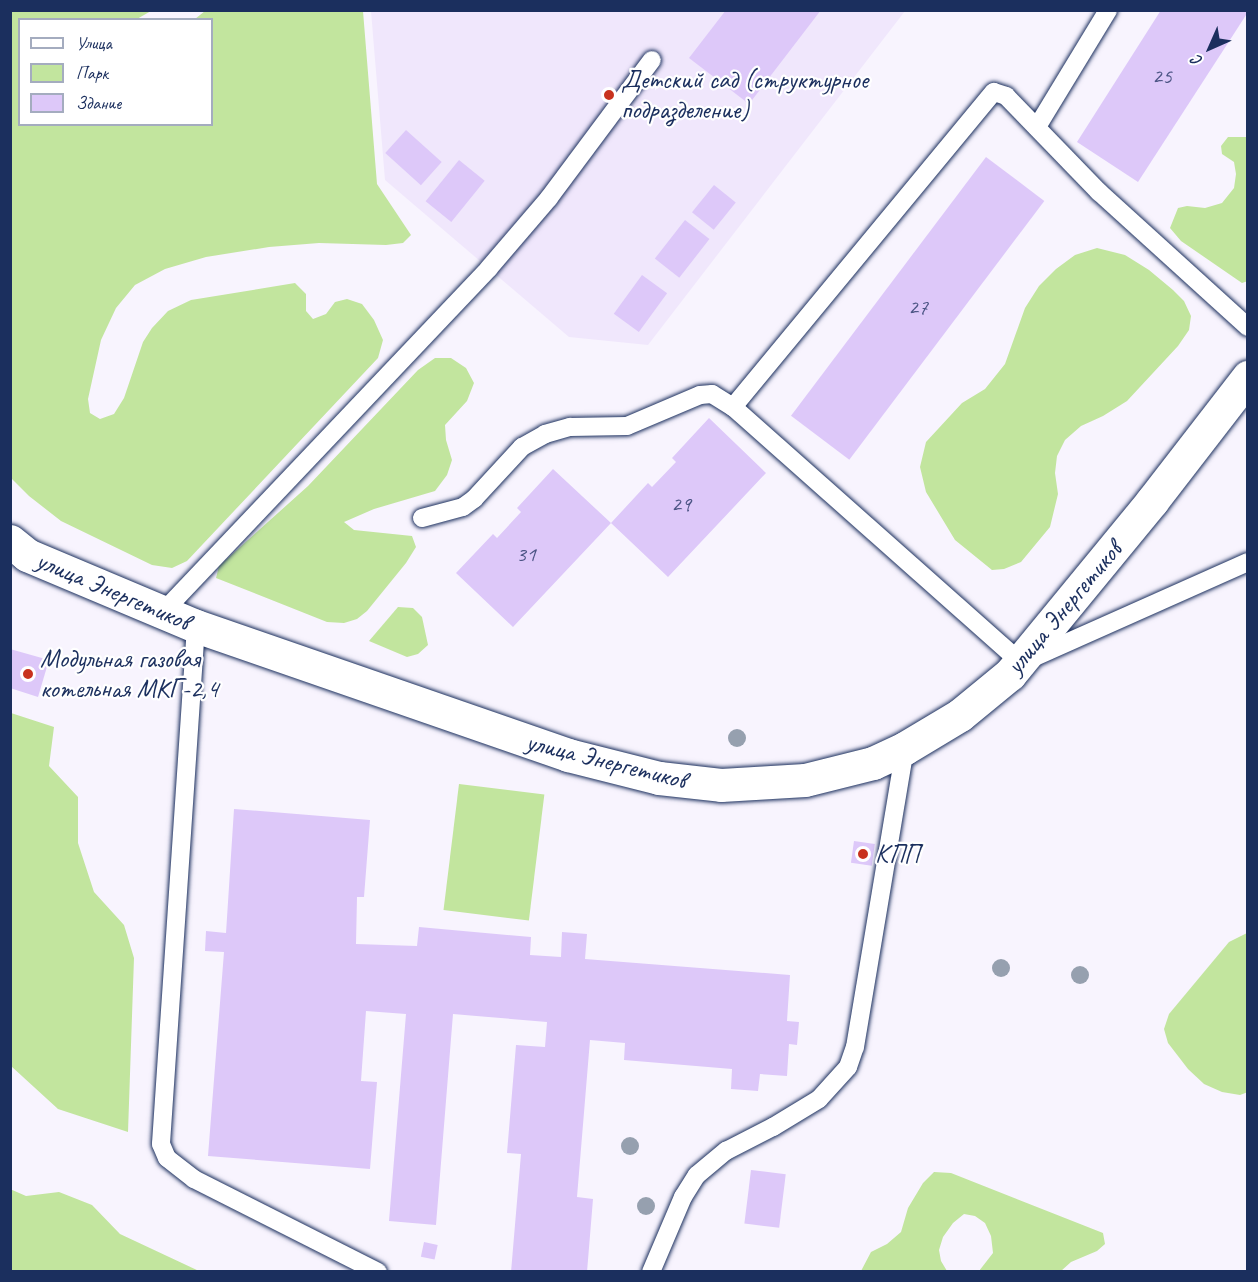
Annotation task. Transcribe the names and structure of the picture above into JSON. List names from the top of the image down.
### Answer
{
  "streets": {
    "street": ["улица Энергетиков"]
  },
  "places": ["Детский сад (структурное подразделение)", "Модульная газовая котельная МКГ-2,4", "КПП"],
  "house_numbers": [
    "25",
    "27",
    "29",
    "31"
  ],
  "legend": ["Улица", "Парк", "Здание"],
  "north": "bottom left"
}
